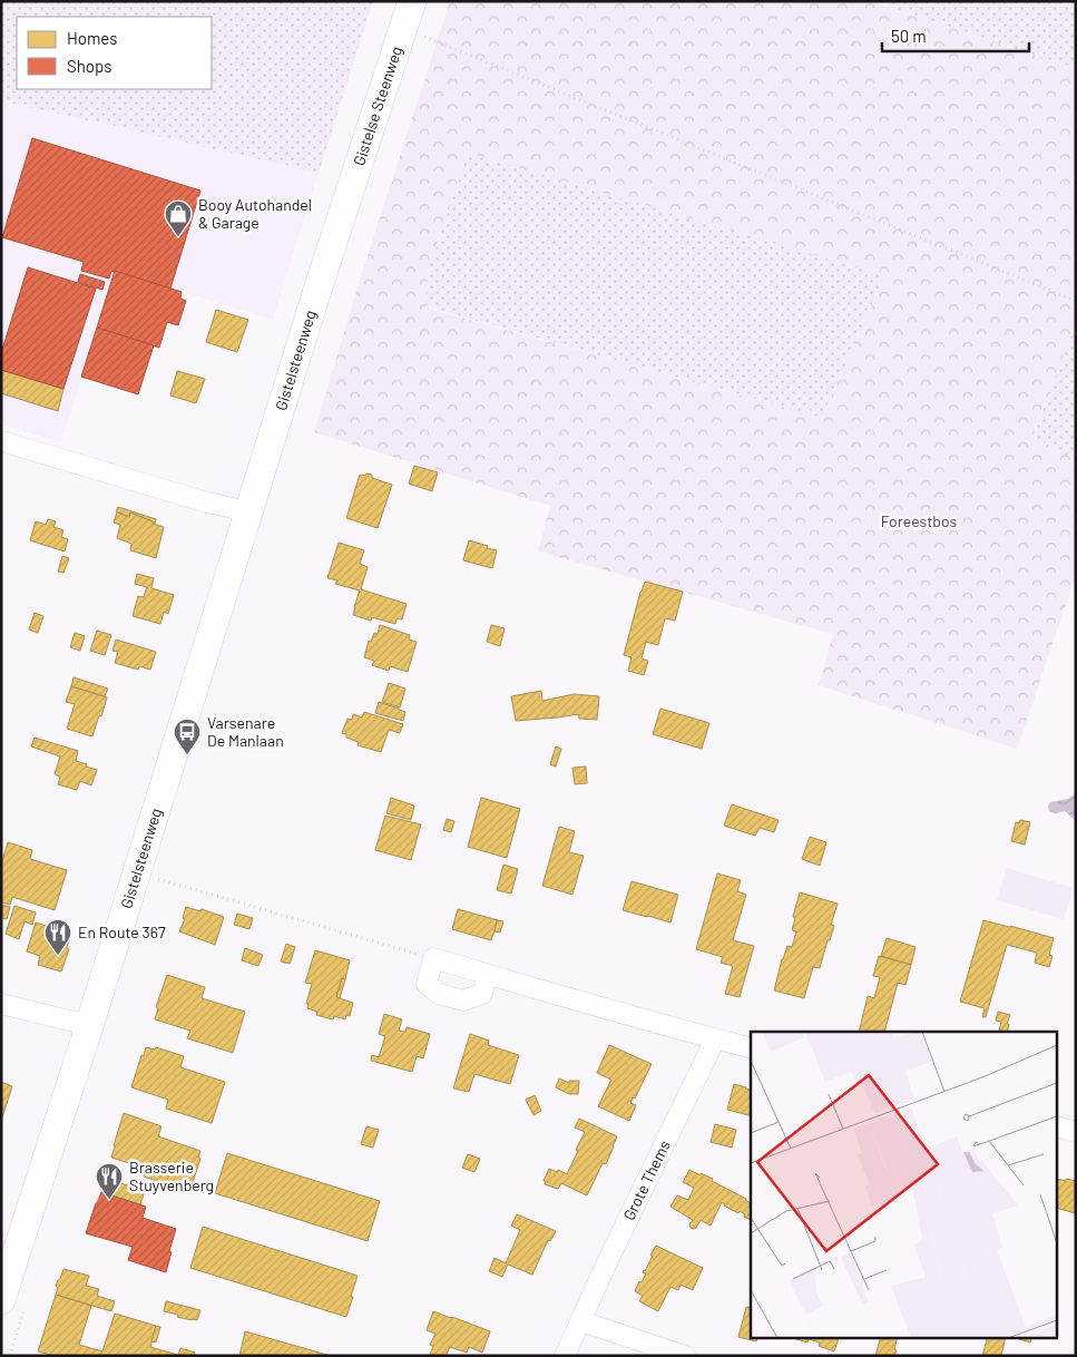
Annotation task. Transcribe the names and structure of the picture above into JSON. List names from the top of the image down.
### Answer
{
  "streets": {
    "main road": ["Gistelse Steenweg", "Gistelsteenweg"],
    "street": ["Grote Thems"]
  },
  "crossings": [
    ["Gistelse Steenweg", "Gistelsteenweg"]
  ],
  "parks": ["Foreestbos"],
  "places": {
    "shop": ["Booy Autohandel & Garage"],
    "bus stop": ["Varsenare De Manlaan"],
    "restaurant": ["En Route 367", "Brasserie Stuyvenberg"]
  },
  "legend": ["Homes", "Shops"],
  "scale_bar": "50 m"
}
